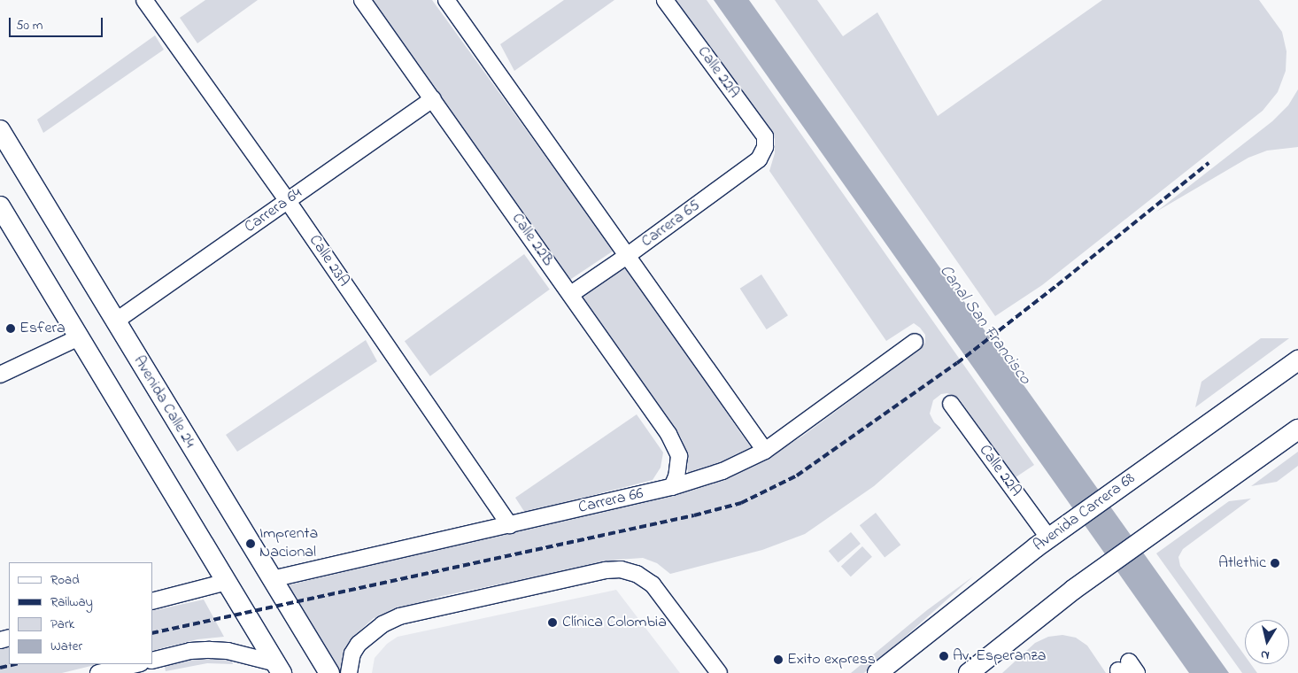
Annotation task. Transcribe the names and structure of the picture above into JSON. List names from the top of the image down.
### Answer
{
  "streets": {
    "main road": ["Avenida Calle 24", "Avenida Carrera 68"],
    "street": [
      "Calle 22A",
      "Carrera 64",
      "Carrera 65",
      "Calle 22B",
      "Calle 23A",
      "Carrera 66"
    ]
  },
  "crossings": [
    ["Calle 22A", "Carrera 65"],
    ["Calle 22A", "Avenida Carrera 68"],
    ["Carrera 64", "Calle 22B"],
    ["Carrera 64", "Calle 23A"],
    ["Carrera 64", "Avenida Calle 24"],
    ["Carrera 65", "Calle 22B"],
    ["Calle 22B", "Carrera 66"],
    ["Calle 23A", "Carrera 66"],
    ["Avenida Calle 24", "Carrera 66"]
  ],
  "water": ["Canal San Francisco"],
  "places": [
    "Esfera",
    "Imprenta Nacional",
    "Atlethic",
    "Clínica Colombia",
    "Av. Esperanza",
    "Exito express"
  ],
  "legend": [
    "Road",
    "Railway",
    "Park",
    "Water"
  ],
  "scale_bar": "50 m",
  "north": "bottom"
}
